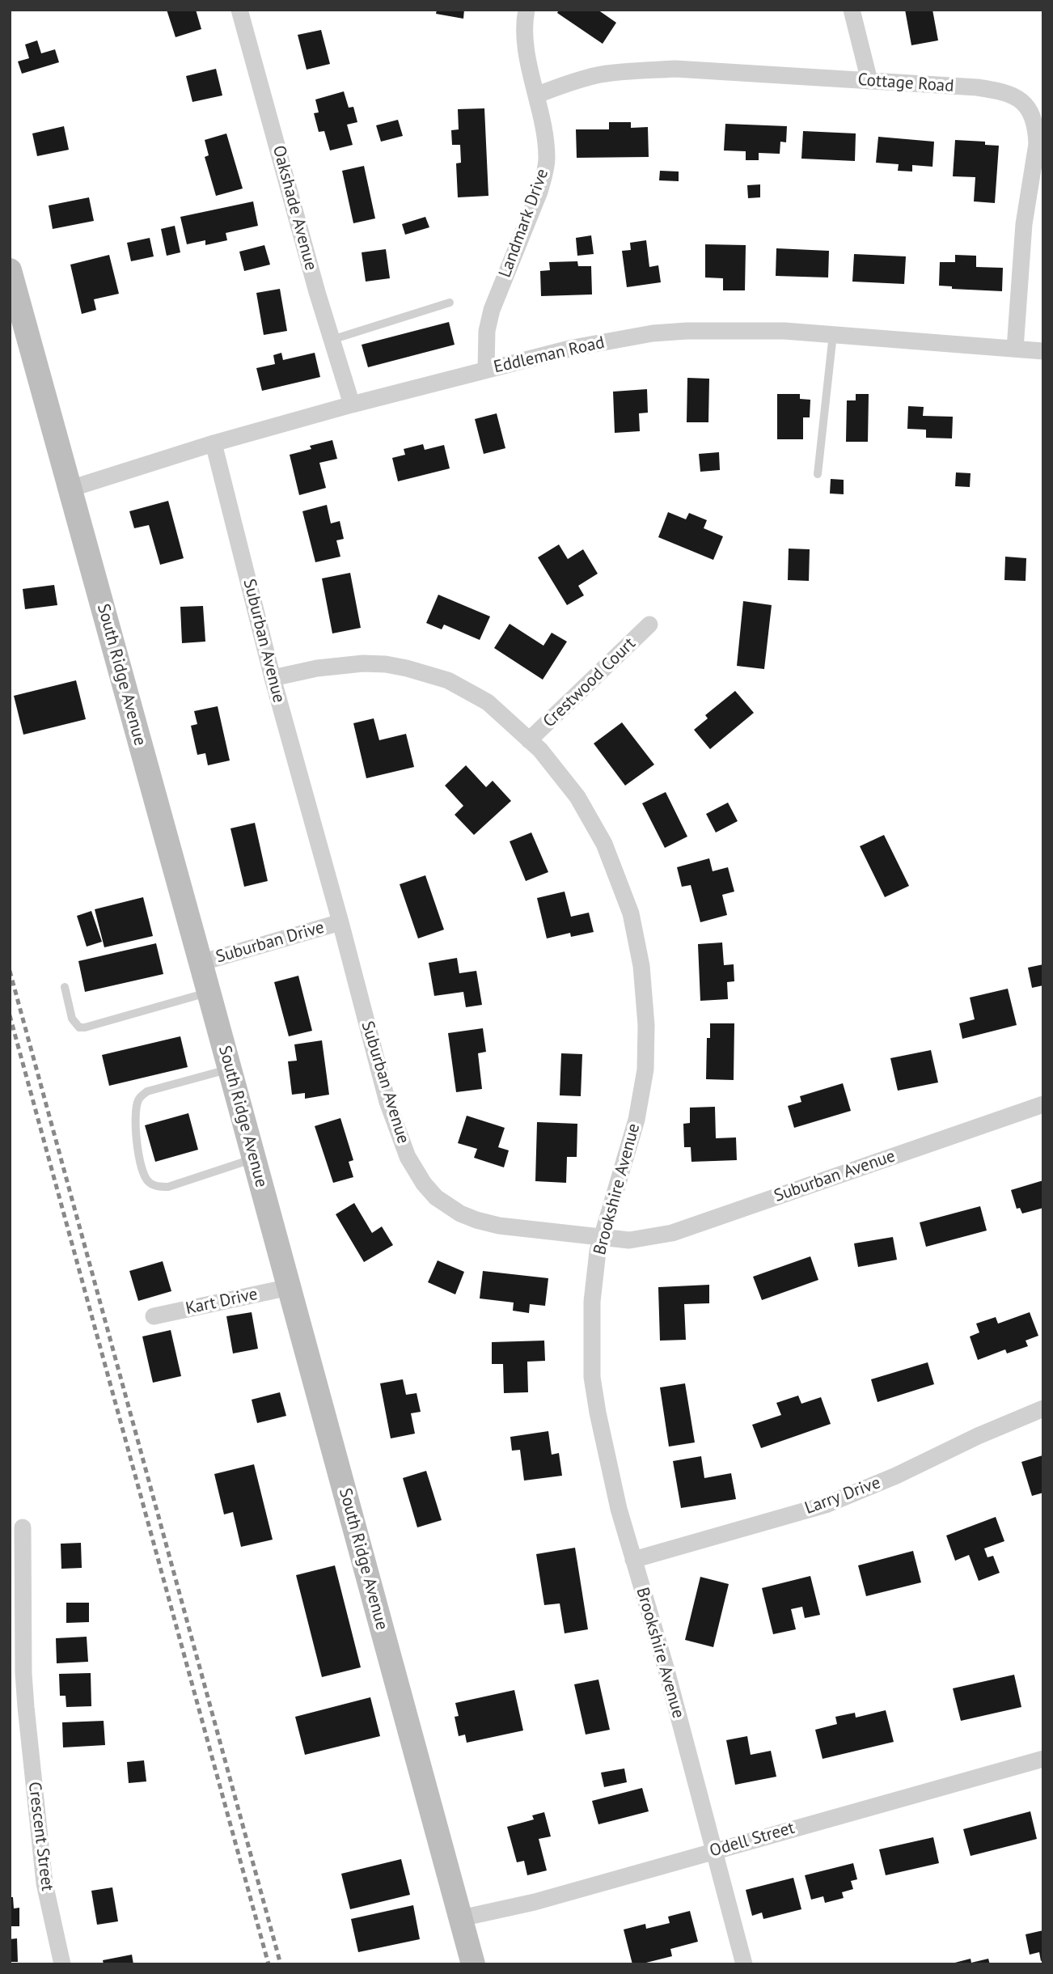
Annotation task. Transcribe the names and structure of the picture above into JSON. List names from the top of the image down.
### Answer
{
  "streets": {
    "street": [
      "Cottage Road",
      "Oakshade Avenue",
      "Landmark Drive",
      "Eddleman Road",
      "Suburban Avenue",
      "South Ridge Avenue",
      "Crestwood Court",
      "Suburban Drive",
      "Brookshire Avenue",
      "Kart Drive",
      "Larry Drive",
      "Crescent Street",
      "Odell Street"
    ]
  },
  "crossings": [
    ["Cottage Road", "Landmark Drive"],
    ["Cottage Road", "Eddleman Road"],
    ["Oakshade Avenue", "Eddleman Road"],
    ["Landmark Drive", "Eddleman Road"],
    ["Eddleman Road", "Suburban Avenue"],
    ["Eddleman Road", "South Ridge Avenue"],
    ["Suburban Avenue", "Suburban Drive"],
    ["Suburban Avenue", "Brookshire Avenue"],
    ["South Ridge Avenue", "Suburban Drive"],
    ["South Ridge Avenue", "Kart Drive"],
    ["South Ridge Avenue", "Odell Street"],
    ["Crestwood Court", "Brookshire Avenue"],
    ["Brookshire Avenue", "Larry Drive"],
    ["Brookshire Avenue", "Odell Street"]
  ]
}
